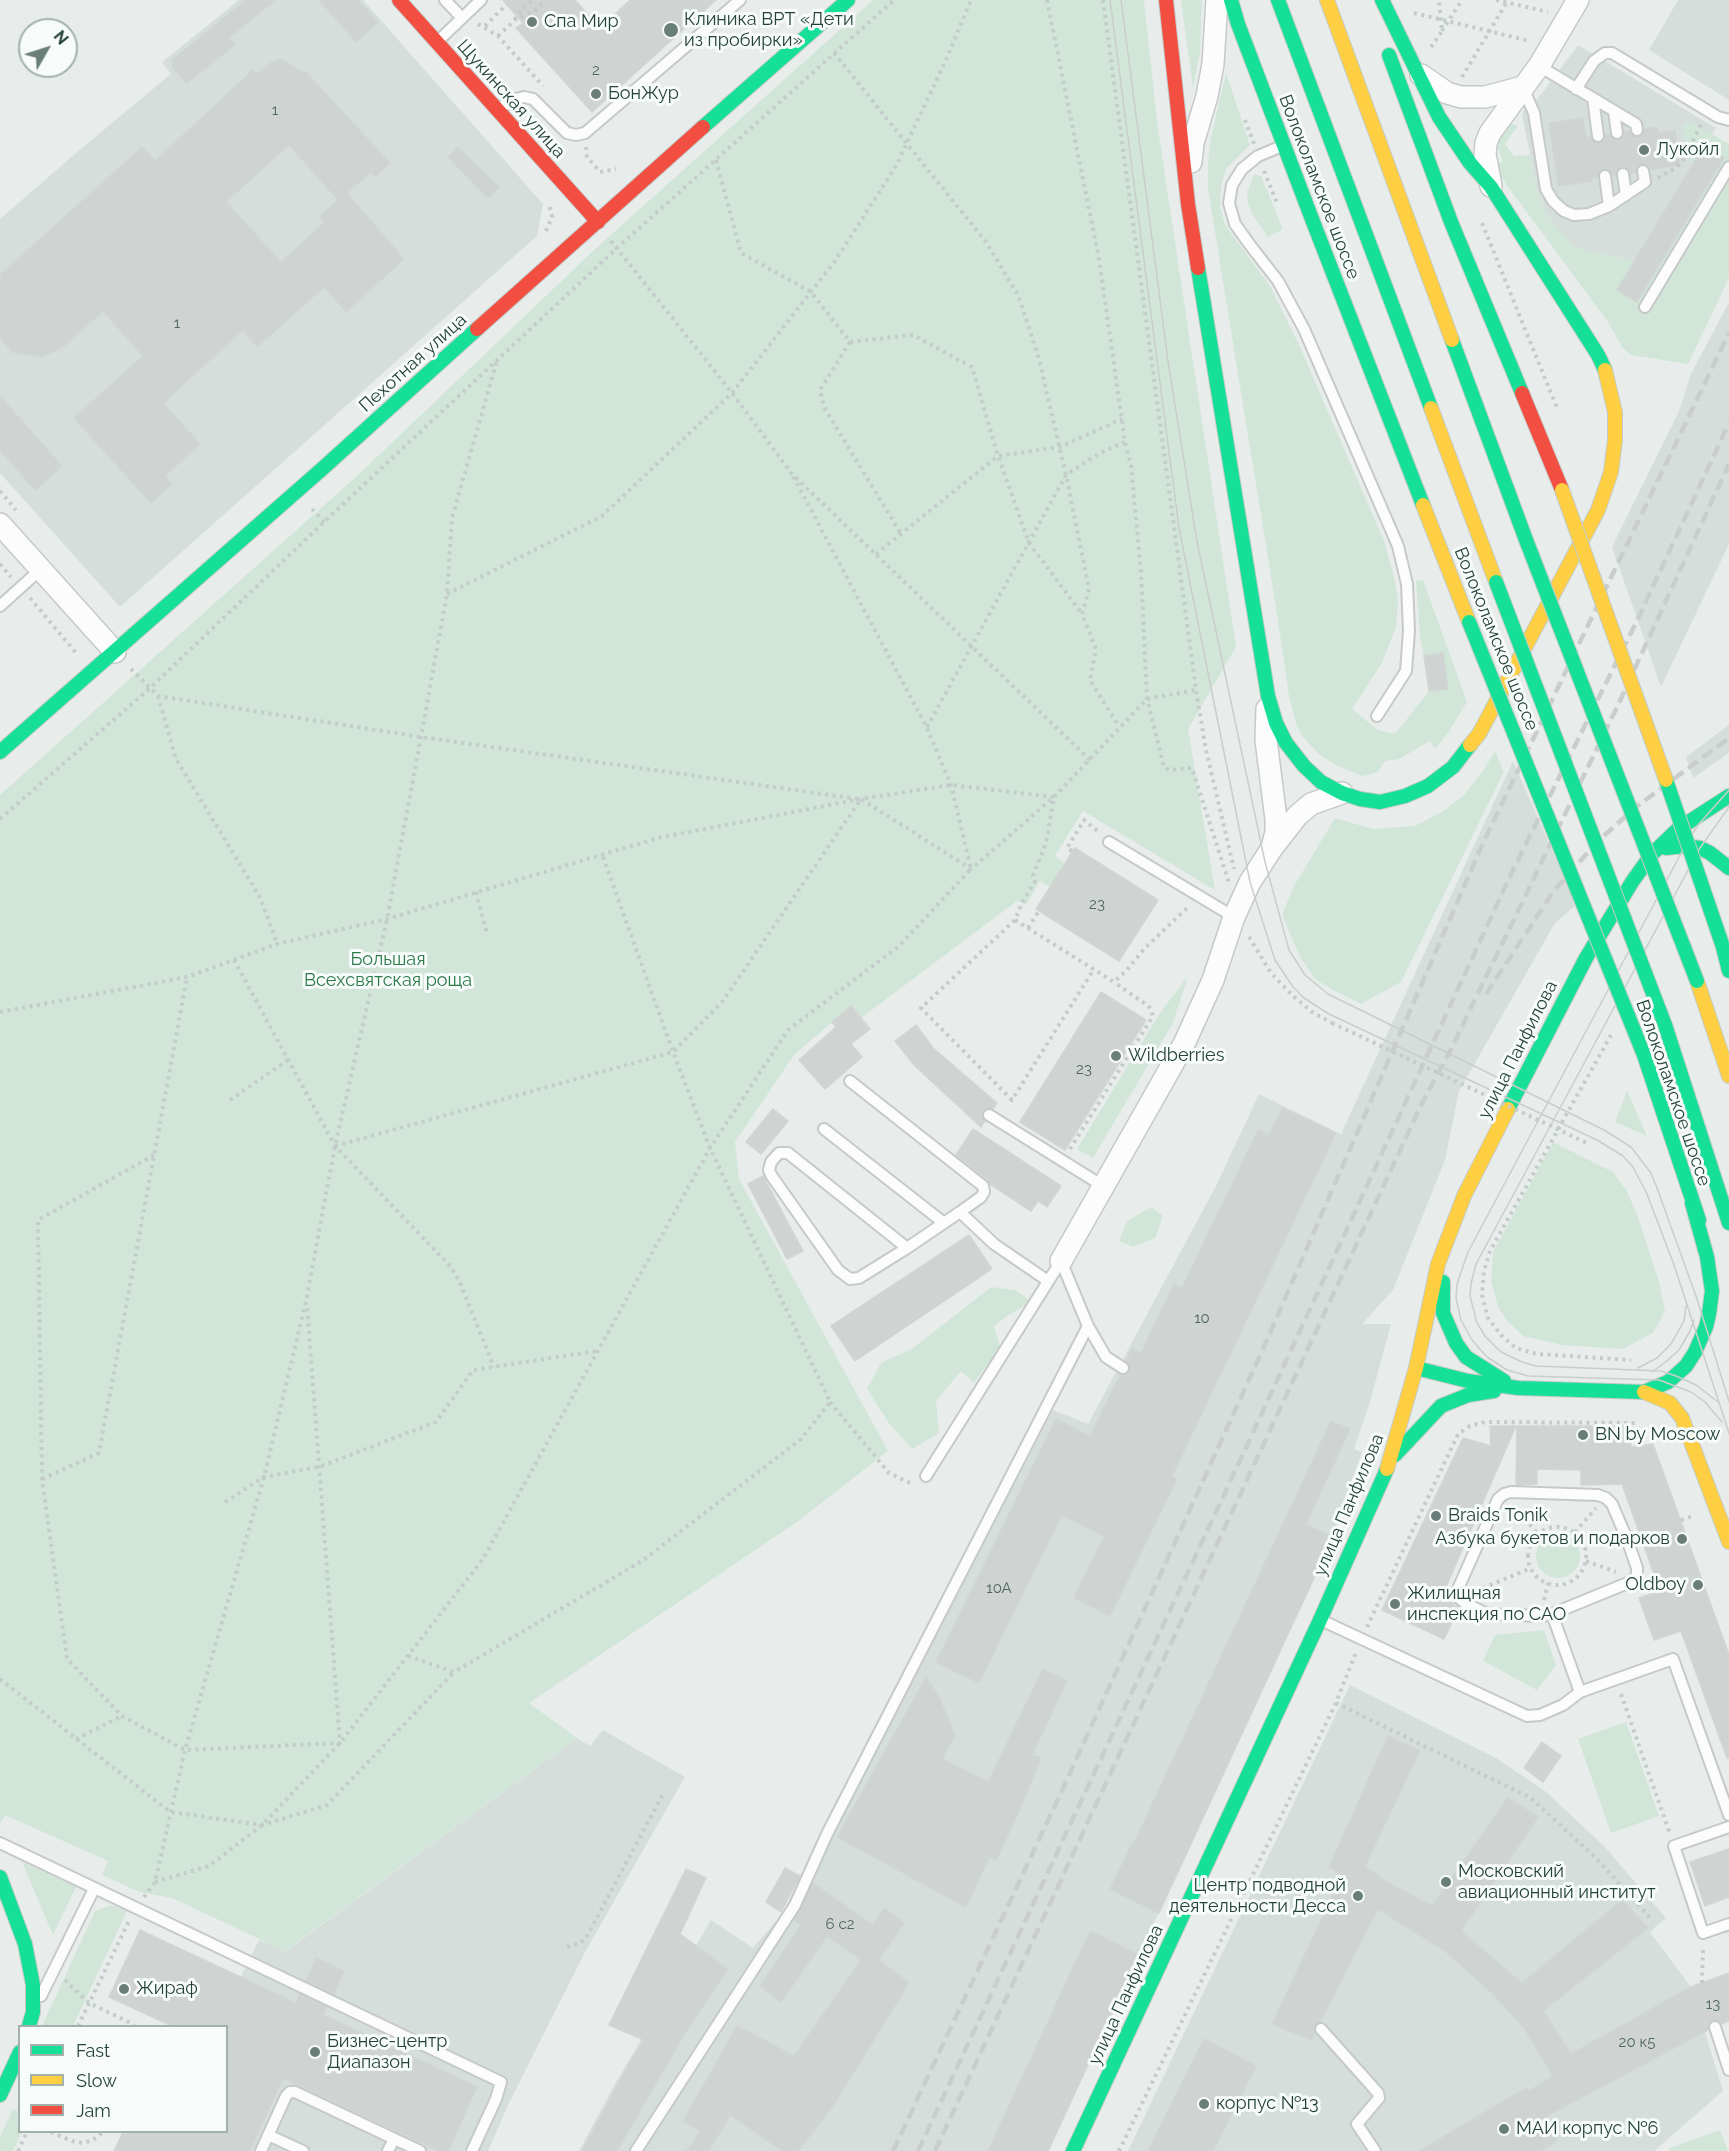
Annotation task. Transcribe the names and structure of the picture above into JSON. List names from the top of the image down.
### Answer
{
  "streets": {
    "main road": [
      "Щукинская улица",
      "Волоколамское шоссе",
      "Пехотная улица",
      "улица Панфилова"
    ]
  },
  "crossings": [
    ["Щукинская улица", "Пехотная улица"]
  ],
  "parks": ["Большая Всехсвятская роща"],
  "places": [
    "Спа Мир",
    "Клиника ВРТ «Дети из пробирки»",
    "БонЖур",
    "Лукойл",
    "Wildberries",
    "BN by Moscow",
    "Braids Tonik",
    "Азбука букетов и подарков",
    "Oldboy",
    "Жилищная инспекция по САО",
    "Московский авиационный институт",
    "Центр подводной деятельности Десса",
    "Жираф",
    "Бизнес-центр Диапазон",
    "корпус №13",
    "МАИ корпус №6"
  ],
  "house_numbers": [
    "2",
    "1",
    "1",
    "23",
    "23",
    "10",
    "10А",
    "6 с2",
    "13",
    "20 к5"
  ],
  "legend": ["Fast", "Slow", "Jam"],
  "north": "top right"
}
